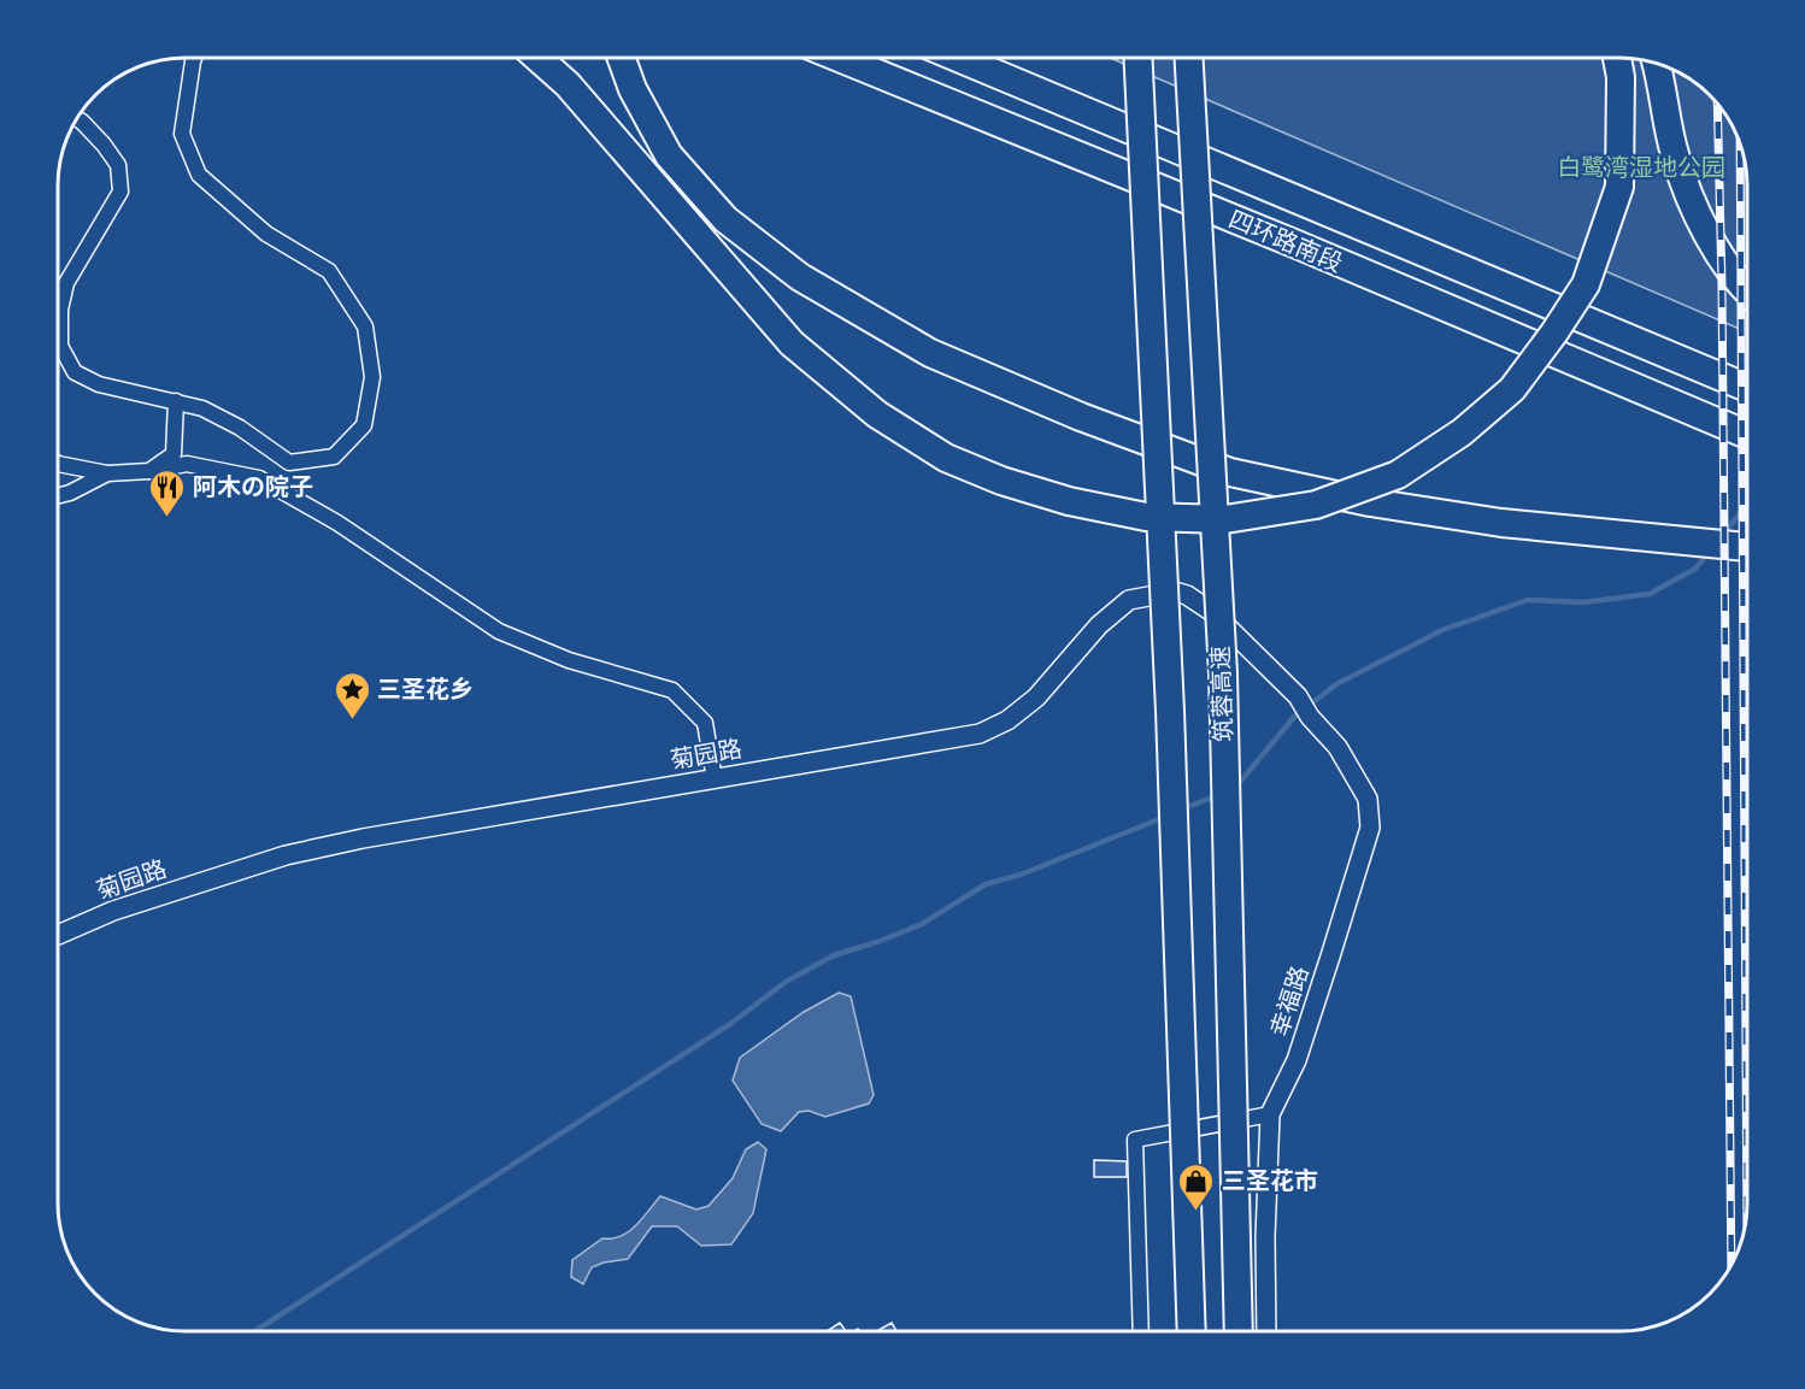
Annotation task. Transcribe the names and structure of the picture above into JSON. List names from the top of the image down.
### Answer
{
  "streets": {
    "highway": ["四环路南段", "筑蓉高速"],
    "street": ["菊园路", "幸福路"]
  },
  "crossings": [
    ["菊园路", "幸福路"]
  ],
  "parks": ["白鹭湾湿地公园"],
  "places": {
    "restaurant": ["阿木の院子"],
    "place": ["三圣花乡"],
    "shop": ["三圣花市"]
  }
}
